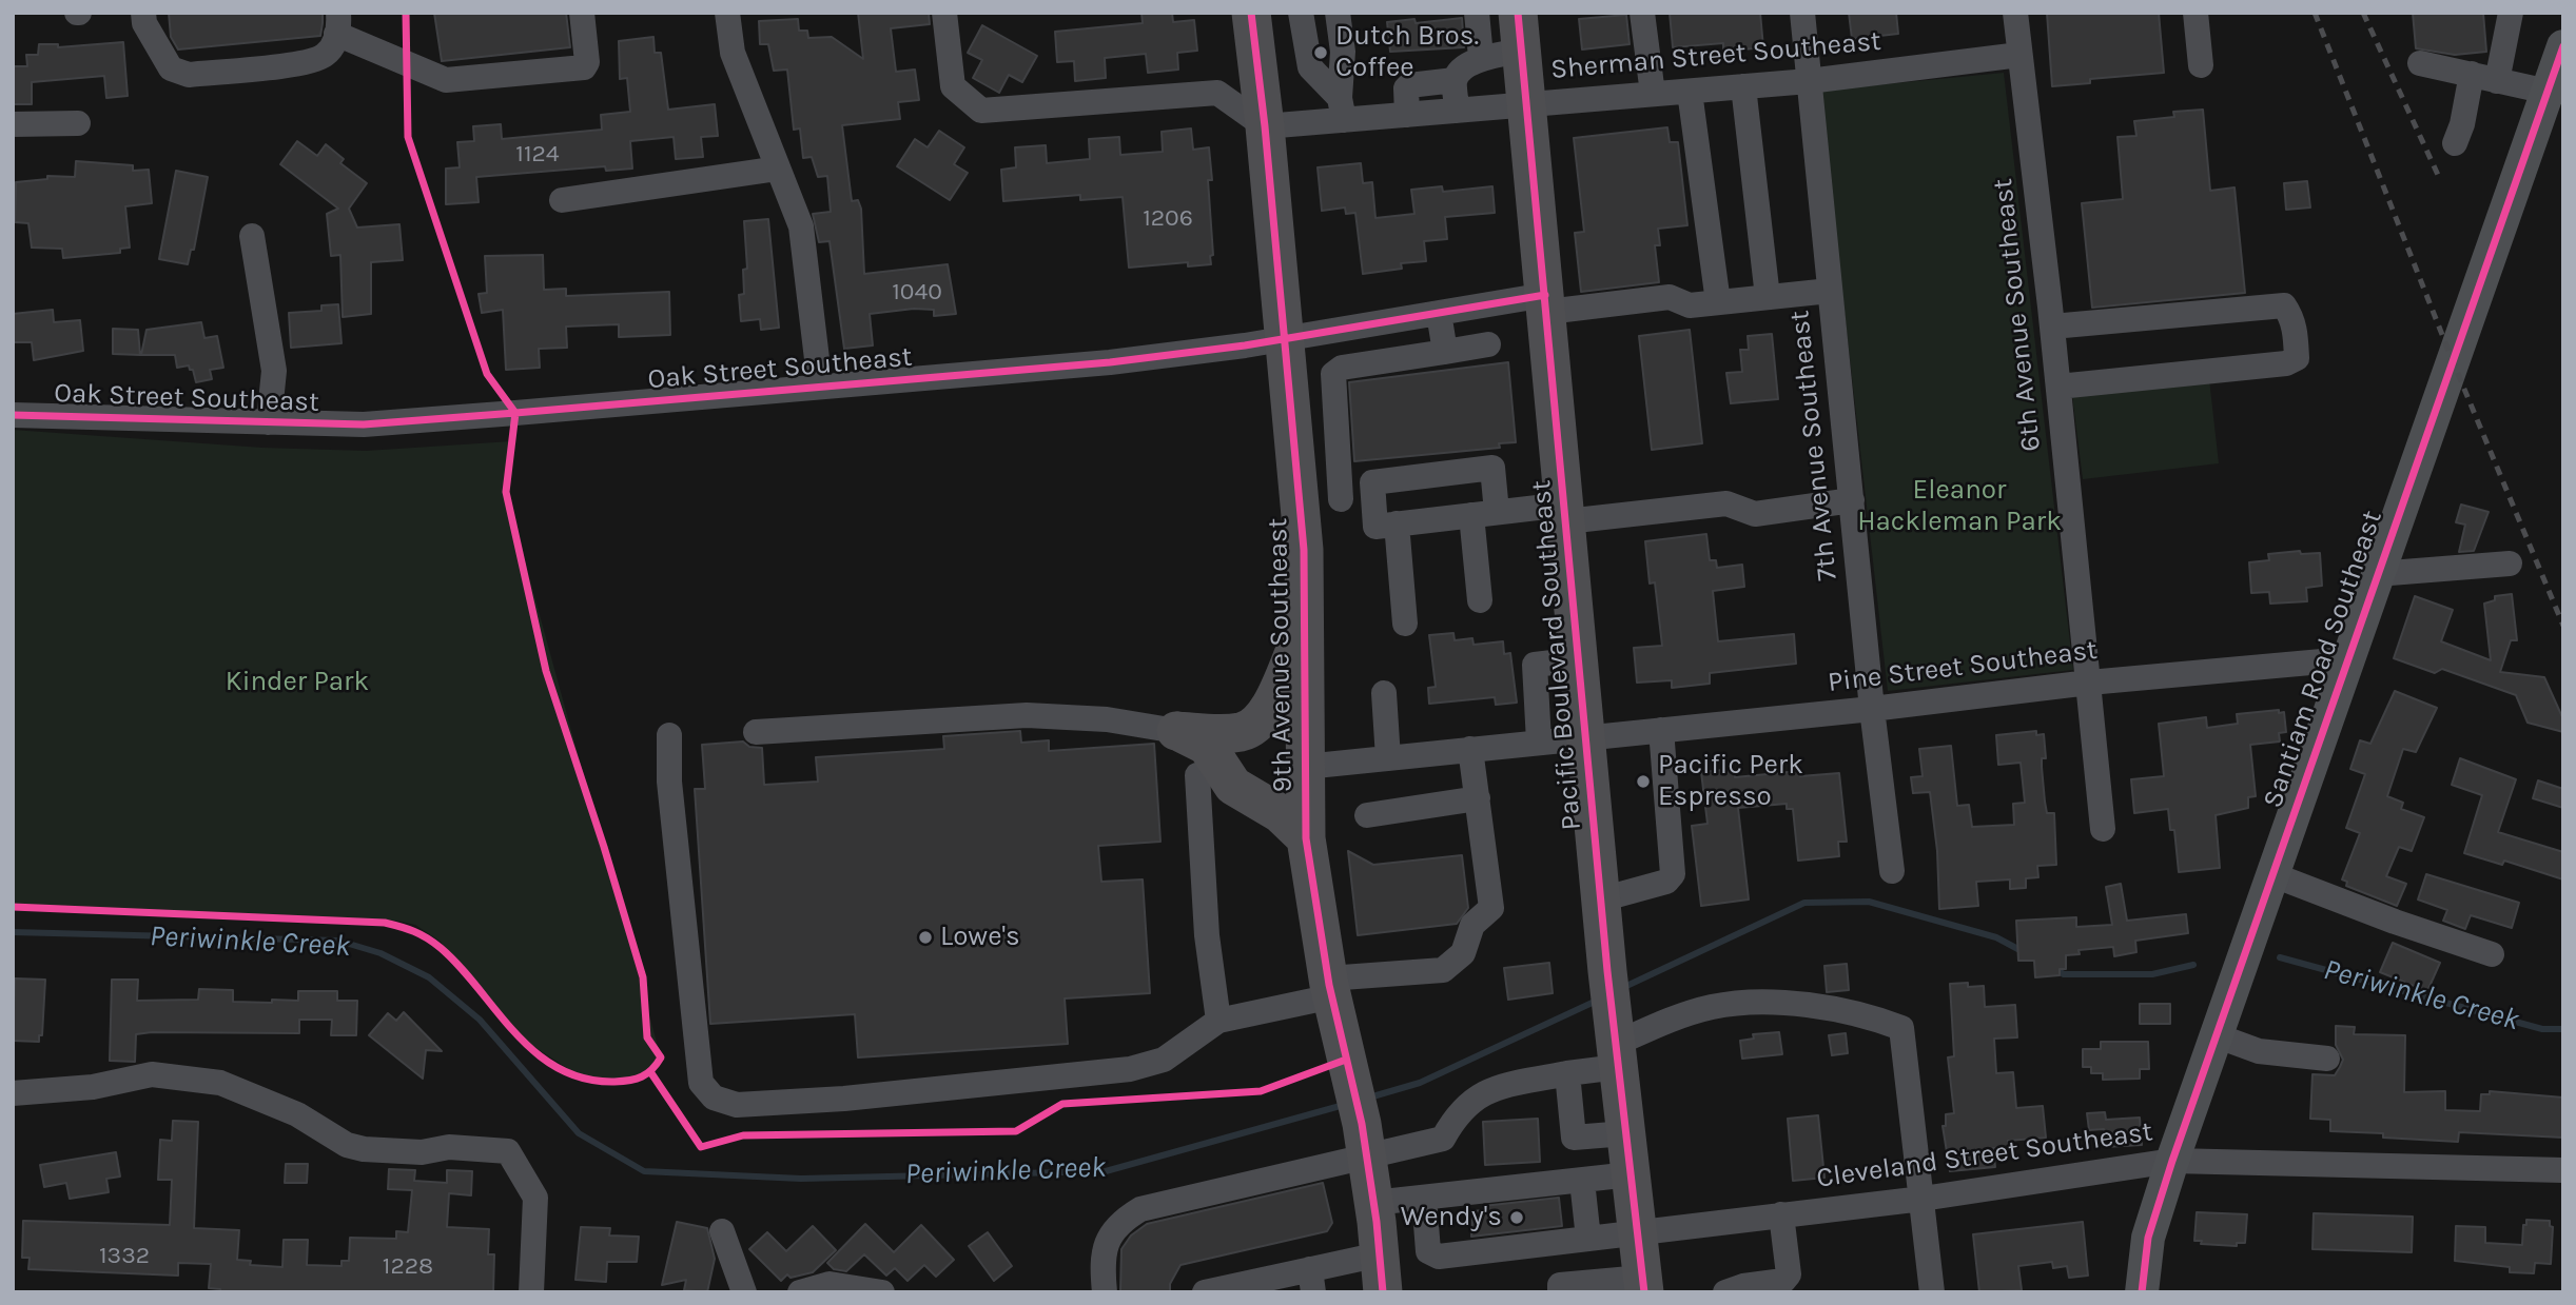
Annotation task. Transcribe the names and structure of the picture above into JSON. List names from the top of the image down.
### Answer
{
  "streets": {
    "highway": ["9th Avenue Southeast", "Pacific Boulevard Southeast"],
    "main road": ["Santiam Road Southeast"],
    "street": [
      "Sherman Street Southeast",
      "6th Avenue Southeast",
      "Oak Street Southeast",
      "7th Avenue Southeast",
      "Pine Street Southeast",
      "Cleveland Street Southeast"
    ]
  },
  "crossings": [
    ["Sherman Street Southeast", "6th Avenue Southeast"],
    ["Sherman Street Southeast", "7th Avenue Southeast"],
    ["Sherman Street Southeast", "9th Avenue Southeast"],
    ["Sherman Street Southeast", "Pacific Boulevard Southeast"],
    ["6th Avenue Southeast", "Pine Street Southeast"],
    ["Oak Street Southeast", "7th Avenue Southeast"],
    ["Oak Street Southeast", "9th Avenue Southeast"],
    ["Oak Street Southeast", "Pacific Boulevard Southeast"],
    ["7th Avenue Southeast", "Pine Street Southeast"],
    ["9th Avenue Southeast", "Pine Street Southeast"],
    ["Pacific Boulevard Southeast", "Pine Street Southeast"],
    ["Pacific Boulevard Southeast", "Cleveland Street Southeast"],
    ["Santiam Road Southeast", "Pine Street Southeast"],
    ["Santiam Road Southeast", "Cleveland Street Southeast"]
  ],
  "water": ["Periwinkle Creek"],
  "parks": ["Eleanor Hackleman Park", "Kinder Park"],
  "places": [
    "Dutch Bros. Coffee",
    "Pacific Perk Espresso",
    "Lowe's",
    "Wendy's"
  ],
  "house_numbers": [
    "1124",
    "1206",
    "1040",
    "1332",
    "1228"
  ]
}
